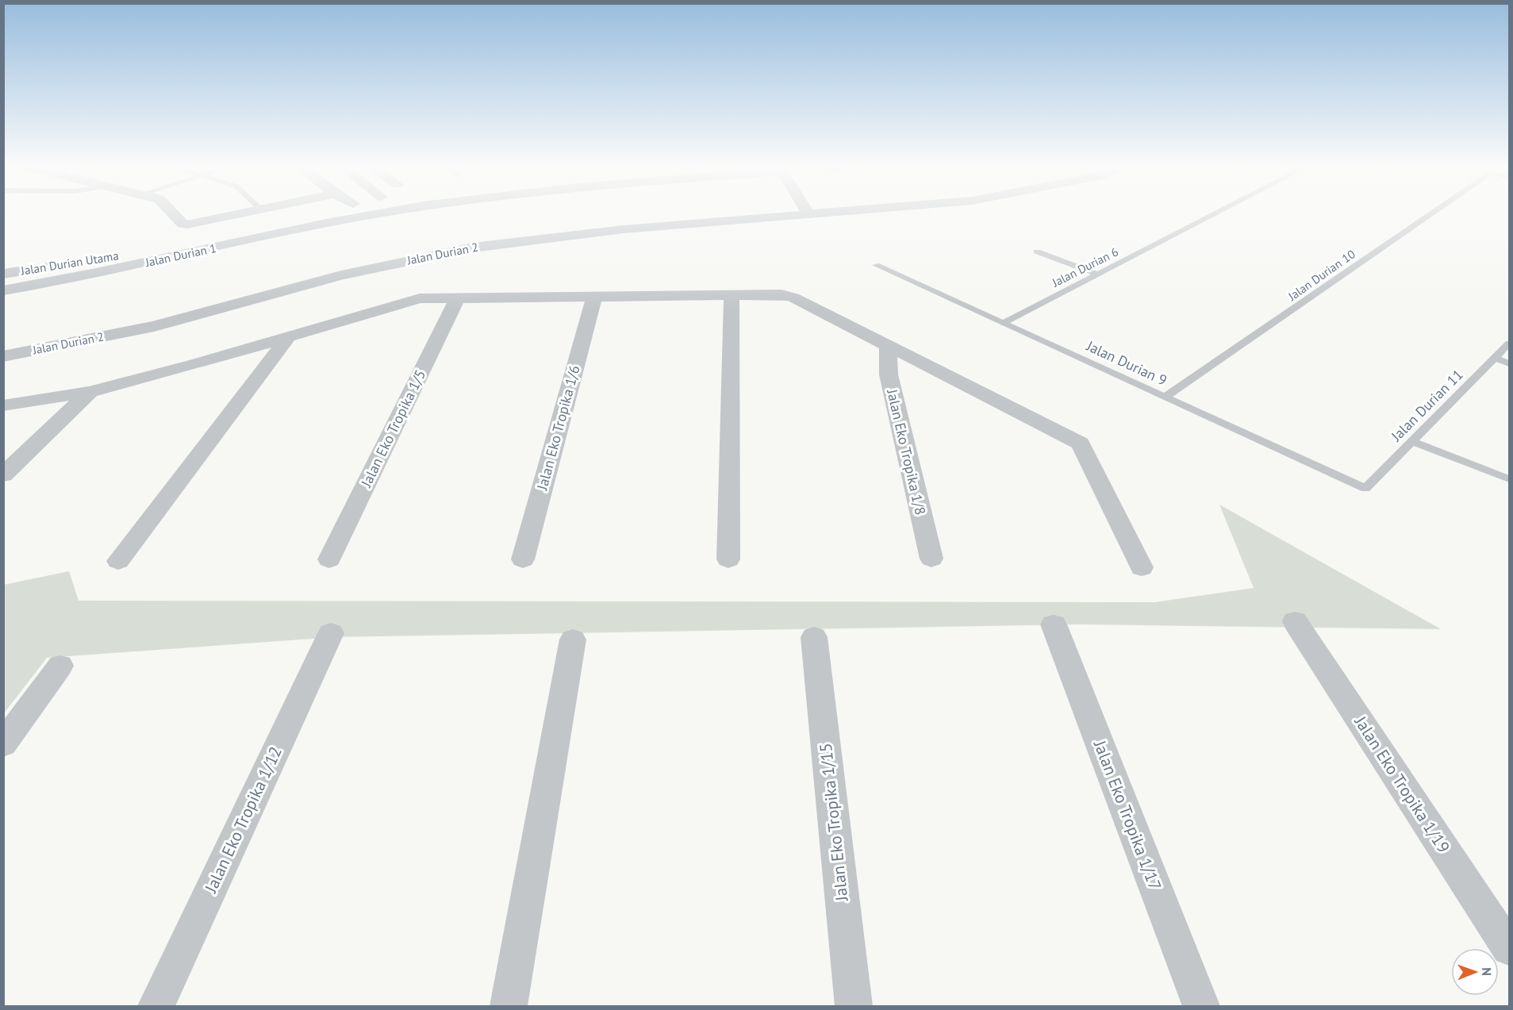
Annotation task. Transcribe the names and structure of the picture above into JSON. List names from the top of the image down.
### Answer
{
  "streets": {
    "street": [
      "Jalan Durian 2",
      "Jalan Durian 1",
      "Jalan Durian Utama",
      "Jalan Eko Tropika 1/6",
      "Jalan Eko Tropika 1/5",
      "Jalan Eko Tropika 1/8",
      "Jalan Eko Tropika 1/19",
      "Jalan Eko Tropika 1/17",
      "Jalan Eko Tropika 1/12",
      "Jalan Eko Tropika 1/15"
    ],
    "lane": [
      "Jalan Durian 6",
      "Jalan Durian 10",
      "Jalan Durian 9",
      "Jalan Durian 11"
    ]
  },
  "crossings": [
    ["Jalan Durian 6", "Jalan Durian 9"],
    ["Jalan Durian 10", "Jalan Durian 9"],
    ["Jalan Durian 9", "Jalan Durian 11"]
  ],
  "north": "right"
}
